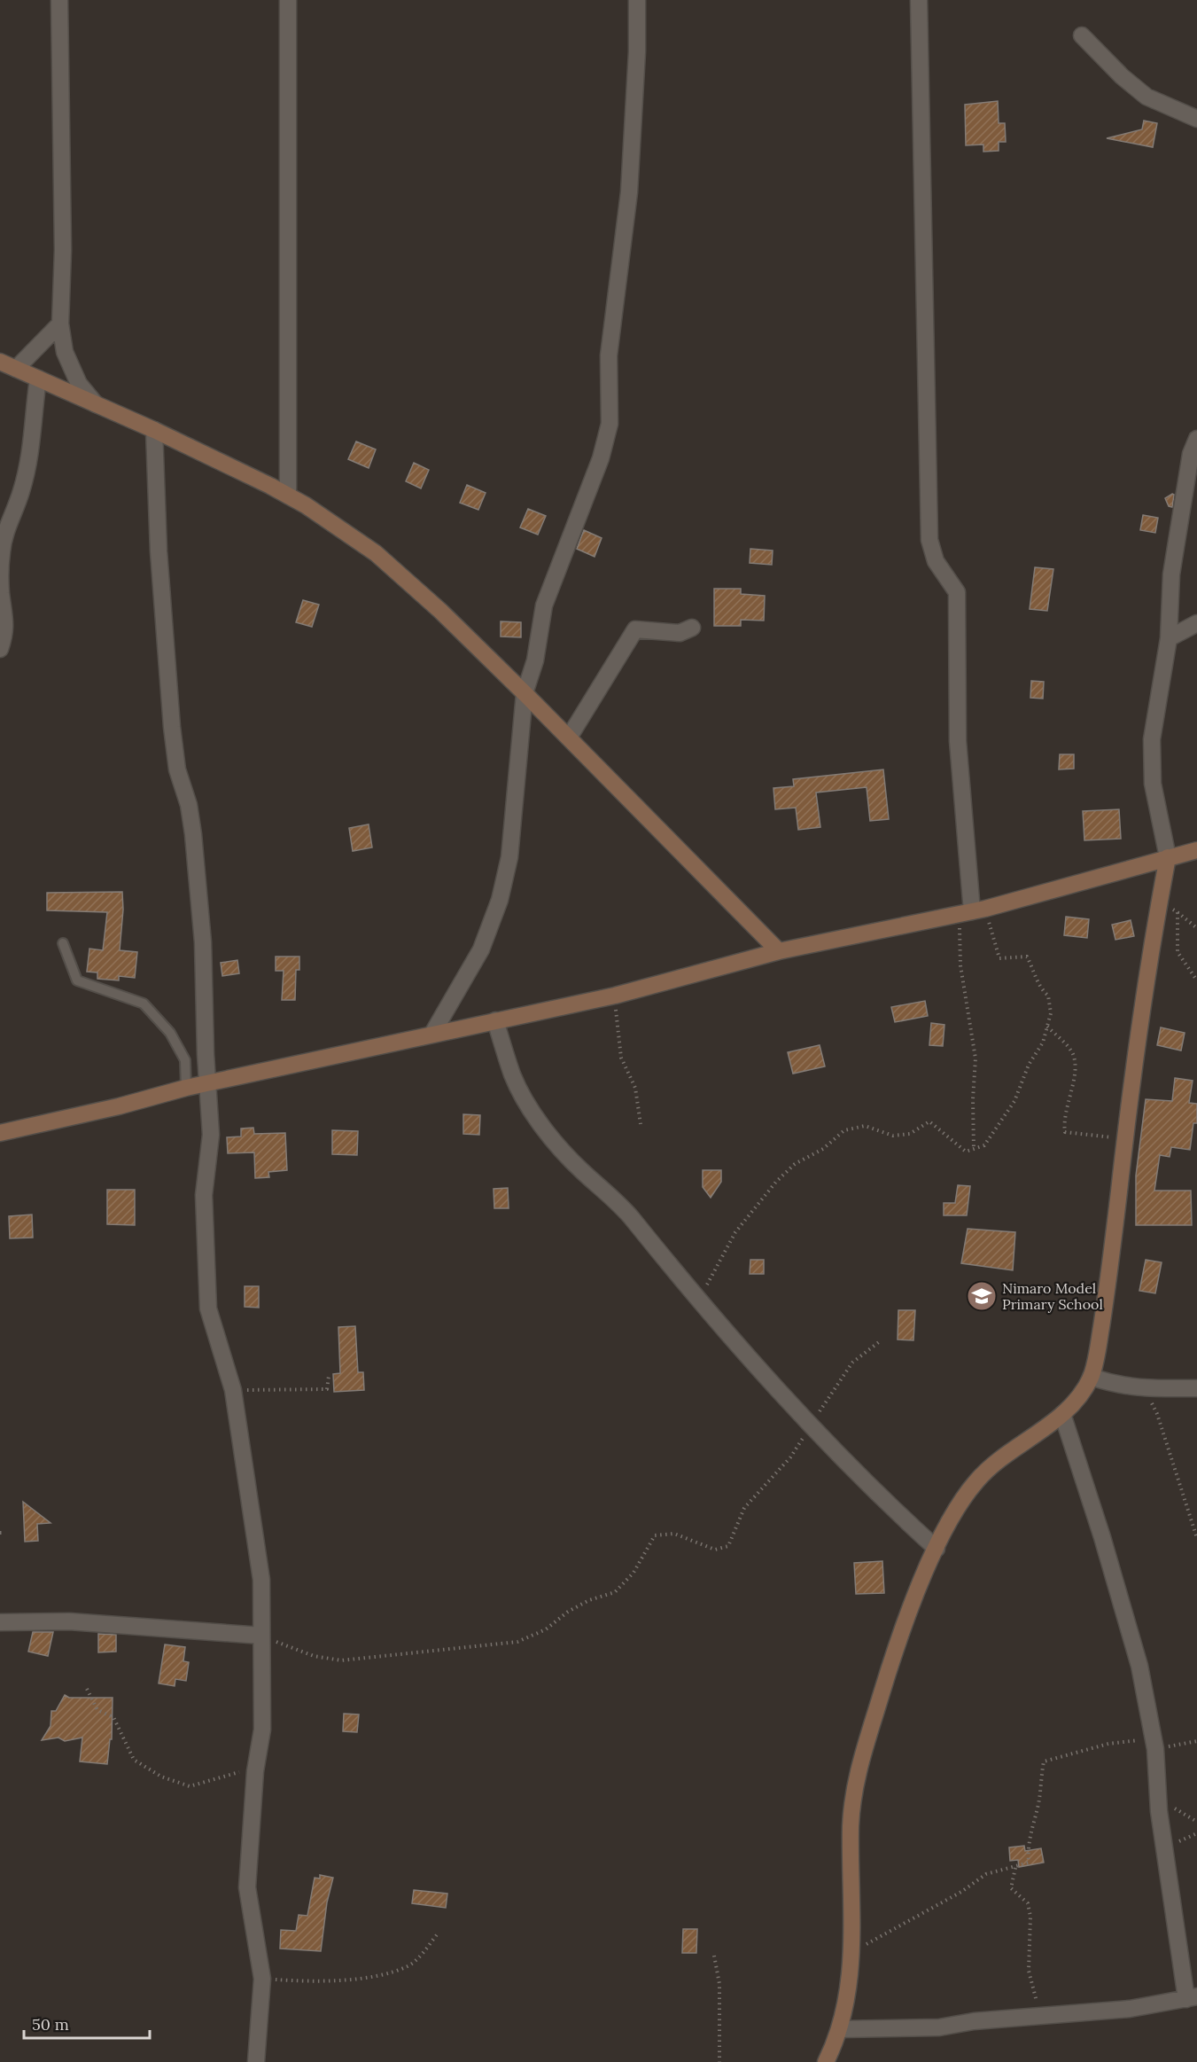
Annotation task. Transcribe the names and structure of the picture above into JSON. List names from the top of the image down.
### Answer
{
  "places": {
    "school or university": ["Nimaro Model Primary School"]
  },
  "scale_bar": "50 m"
}
